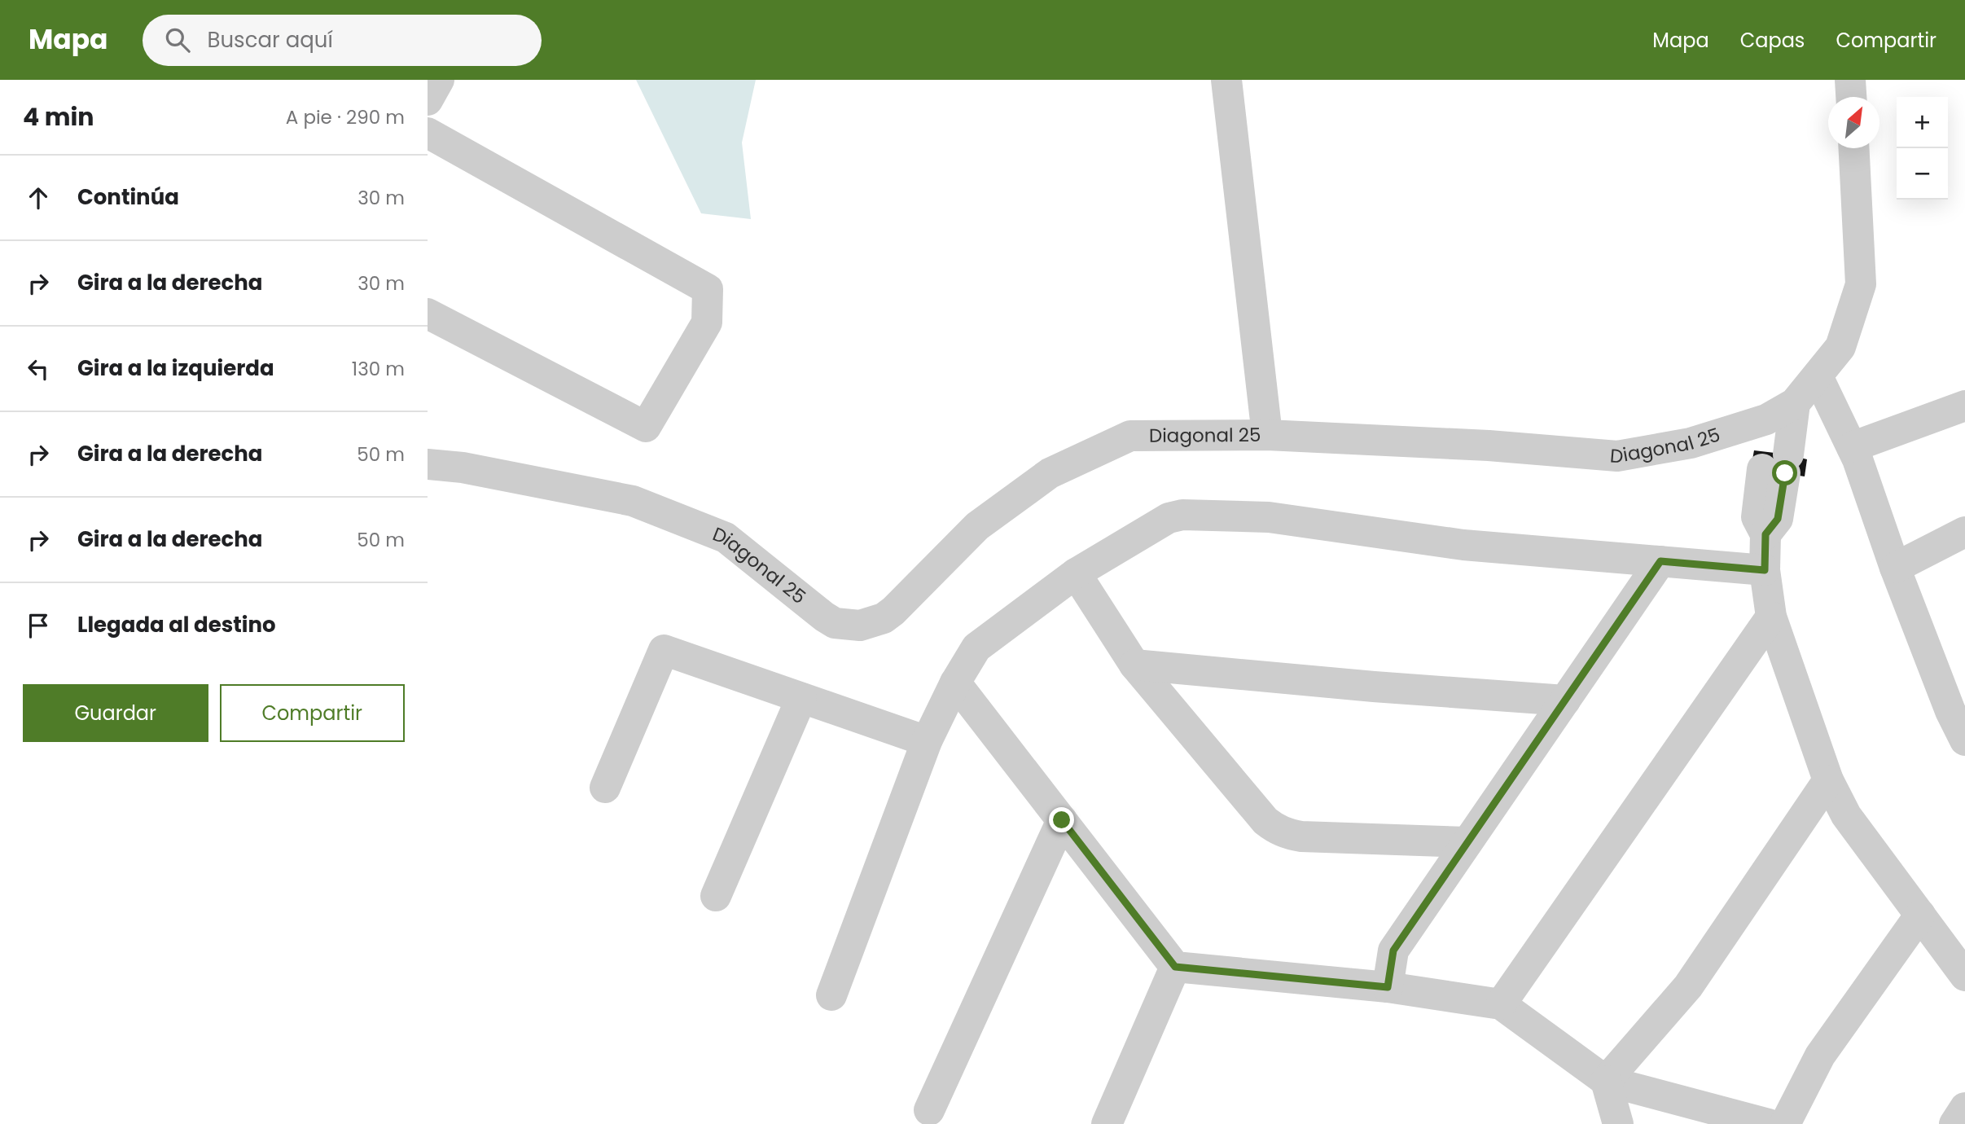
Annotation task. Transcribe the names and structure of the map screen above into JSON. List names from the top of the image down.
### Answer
{
  "streets": {
    "street": ["Diagonal 25"]
  },
  "north": "top right",
  "page": {
    "header": "Mapa",
    "search": "Buscar aquí",
    "nav": ["Mapa", "Capas", "Compartir"],
    "heading": ["4 min", "A pie · 290 m"],
    "map_buttons": ["+", "−"],
    "list": [
      ["Continúa", "30 m"],
      ["Gira a la derecha", "30 m"],
      ["Gira a la izquierda", "130 m"],
      ["Gira a la derecha", "50 m"],
      ["Gira a la derecha", "50 m"],
      "Llegada al destino"
    ],
    "buttons": ["Guardar", "Compartir"]
  }
}
